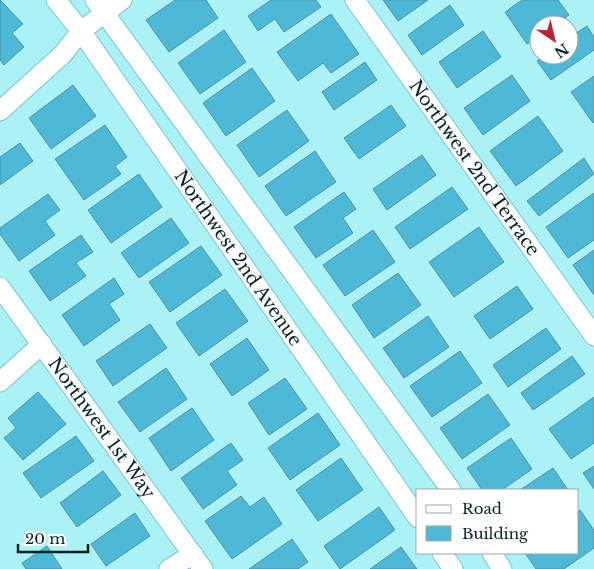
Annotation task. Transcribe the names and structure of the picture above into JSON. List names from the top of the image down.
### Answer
{
  "streets": {
    "street": ["Northwest 2nd Terrace", "Northwest 2nd Avenue", "Northwest 1st Way"]
  },
  "legend": ["Road", "Building"],
  "scale_bar": "20 m",
  "north": "bottom right"
}
